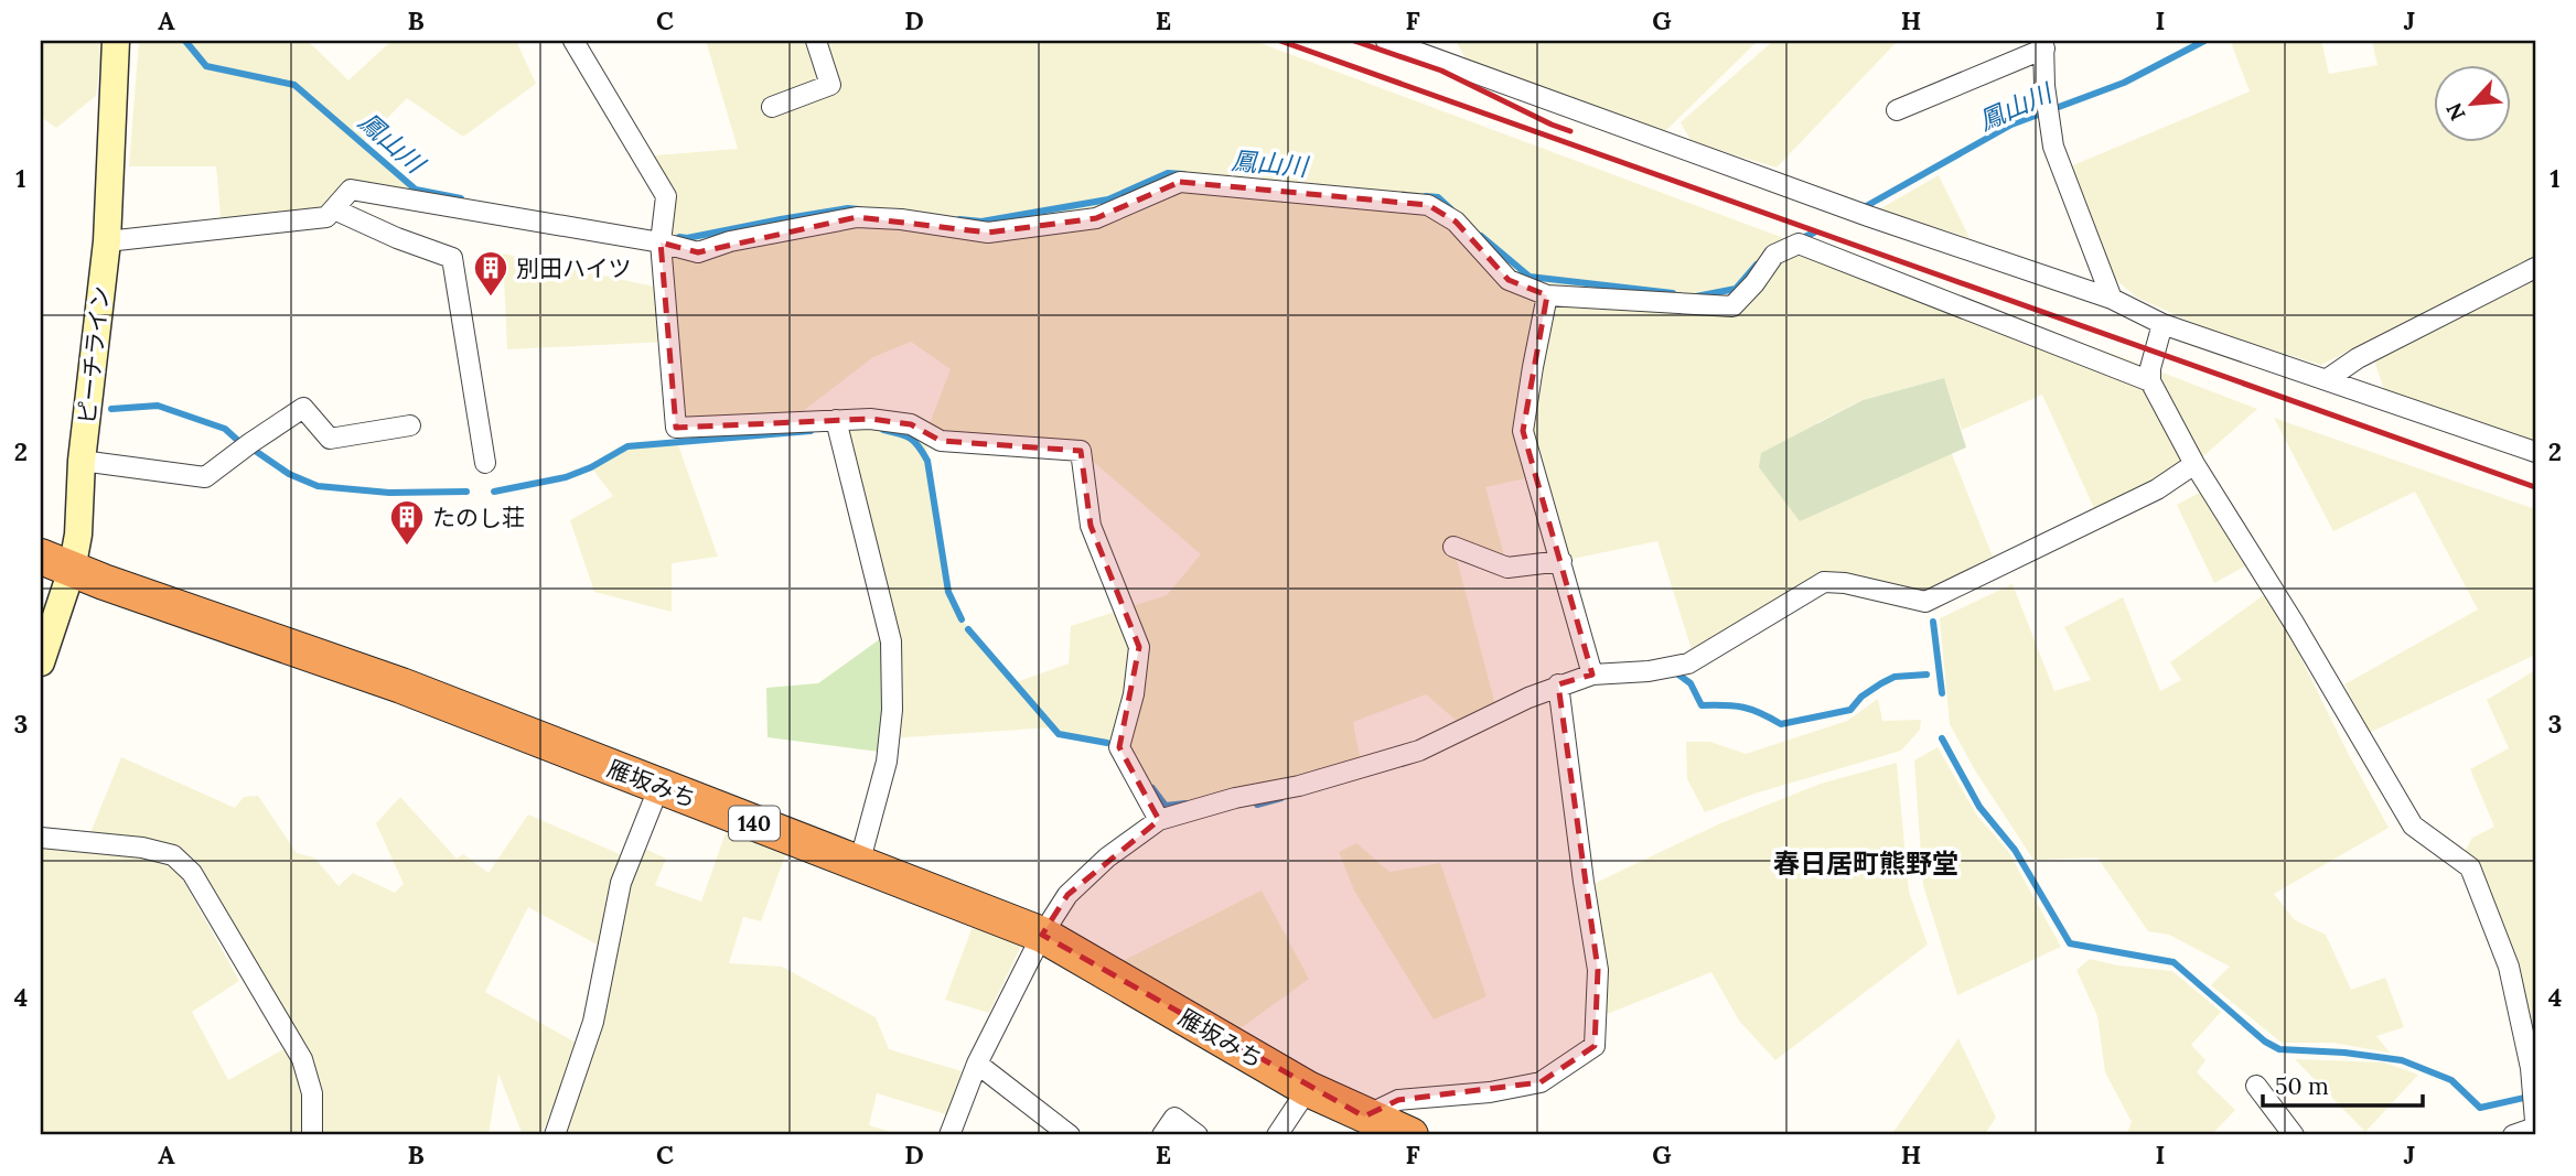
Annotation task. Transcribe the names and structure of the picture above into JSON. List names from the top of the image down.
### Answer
{
  "streets": {
    "highway": ["雁坂みち", "140"],
    "street": ["ピーチライン"]
  },
  "crossings": [
    ["ピーチライン", "雁坂みち"]
  ],
  "districts": ["春日居町熊野堂"],
  "water": ["鳳山川"],
  "places": {
    "building": ["別田ハイツ", "たのし荘"]
  },
  "scale_bar": "50 m",
  "north": "bottom left",
  "grid": {
    "columns": [
      "A",
      "B",
      "C",
      "D",
      "E",
      "F",
      "G",
      "H",
      "I",
      "J"
    ],
    "rows": [
      "1",
      "2",
      "3",
      "4"
    ]
  }
}
